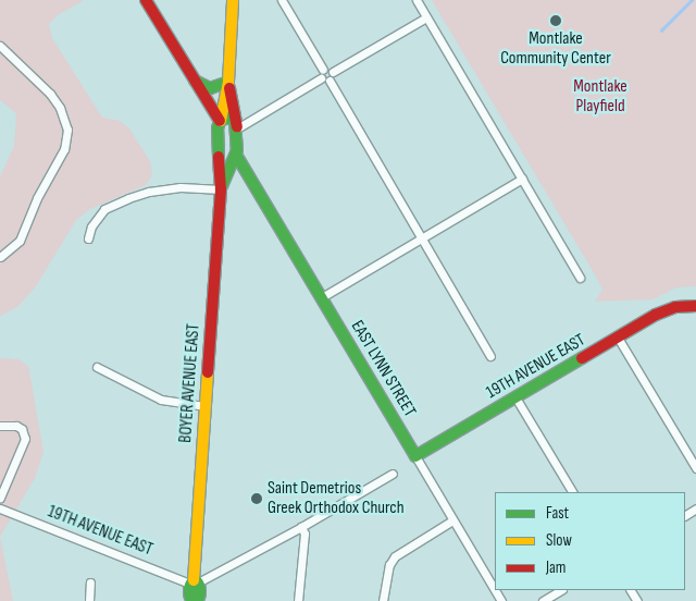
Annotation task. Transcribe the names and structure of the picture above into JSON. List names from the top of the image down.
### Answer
{
  "streets": {
    "street": ["19TH AVENUE EAST", "EAST LYNN STREET", "BOYER AVENUE EAST"]
  },
  "crossings": [
    ["19TH AVENUE EAST", "EAST LYNN STREET"],
    ["19TH AVENUE EAST", "BOYER AVENUE EAST"],
    ["EAST LYNN STREET", "BOYER AVENUE EAST"]
  ],
  "parks": ["Montlake Playfield"],
  "places": ["Montlake Community Center", "Saint Demetrios Greek Orthodox Church"],
  "legend": ["Fast", "Slow", "Jam"]
}
